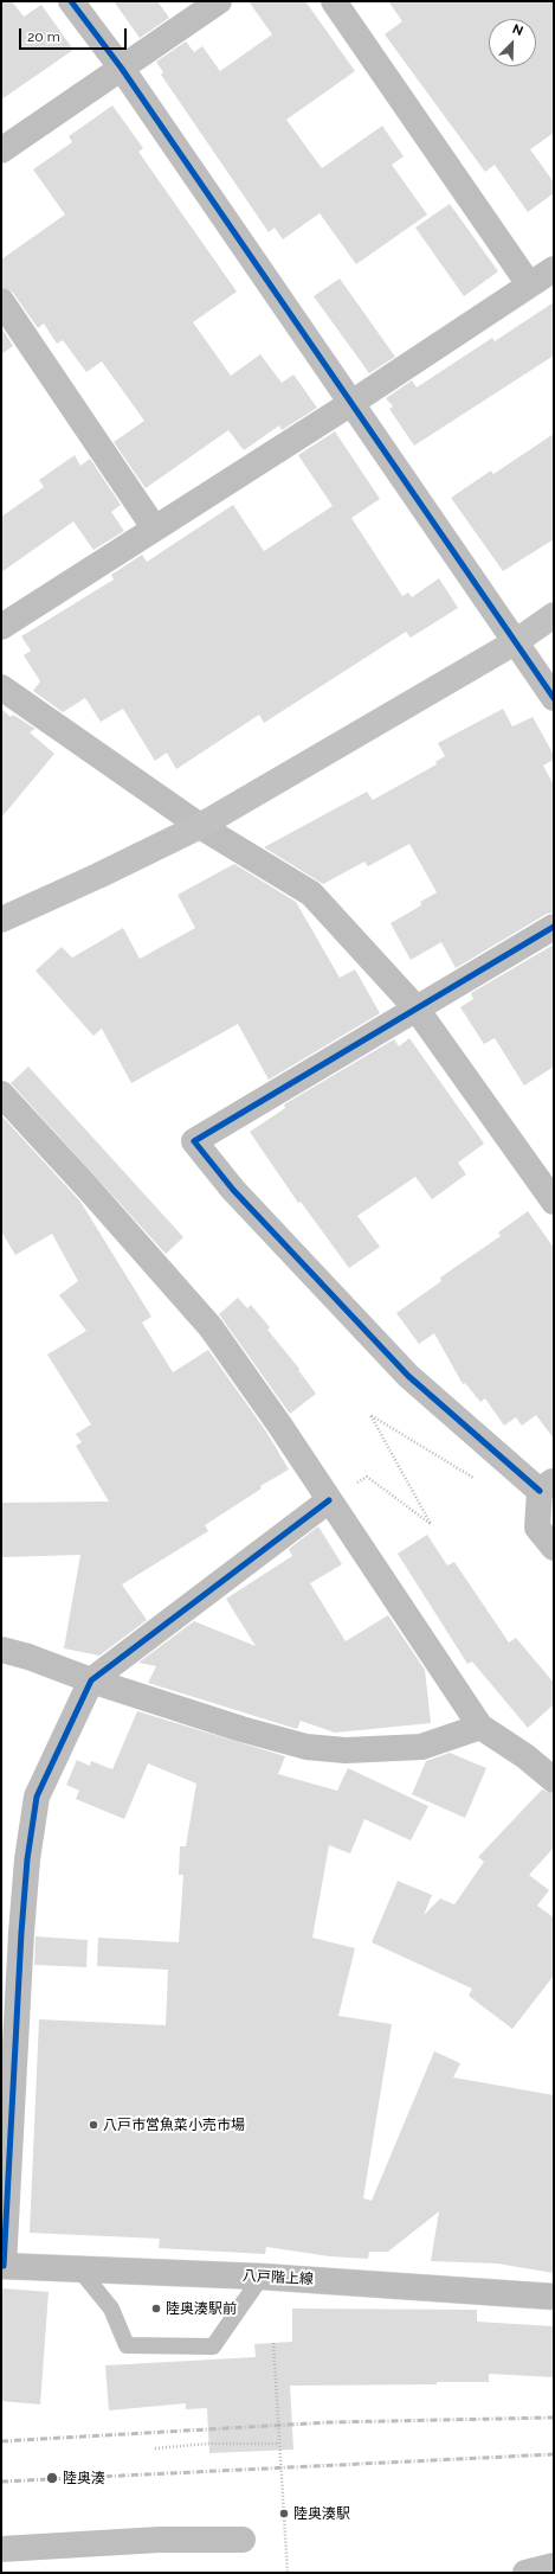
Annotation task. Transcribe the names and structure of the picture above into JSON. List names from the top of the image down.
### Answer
{
  "streets": {
    "main road": ["八戸階上線"]
  },
  "places": [
    "八戸市営魚菜小売市場",
    "陸奥湊駅前",
    "陸奥湊",
    "陸奥湊駅"
  ],
  "scale_bar": "20 m",
  "north": "top right"
}
